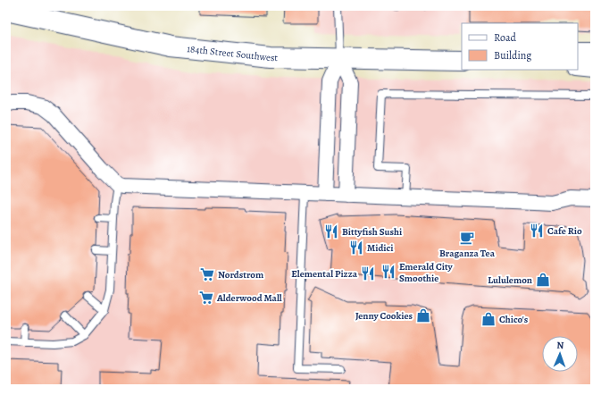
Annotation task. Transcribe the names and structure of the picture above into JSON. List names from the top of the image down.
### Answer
{
  "streets": {
    "main road": ["184th Street Southwest"]
  },
  "places": {
    "restaurant": [
      "Cafe Rio",
      "Bittyfish Sushi",
      "Midici",
      "Emerald City Smoothie",
      "Elemental Pizza"
    ],
    "cafe": ["Braganza Tea"],
    "supermarket": ["Nordstrom", "Alderwood Mall"],
    "shop": ["Lululemon", "Jenny Cookies", "Chico's"]
  },
  "legend": ["Road", "Building"],
  "north": "top"
}
